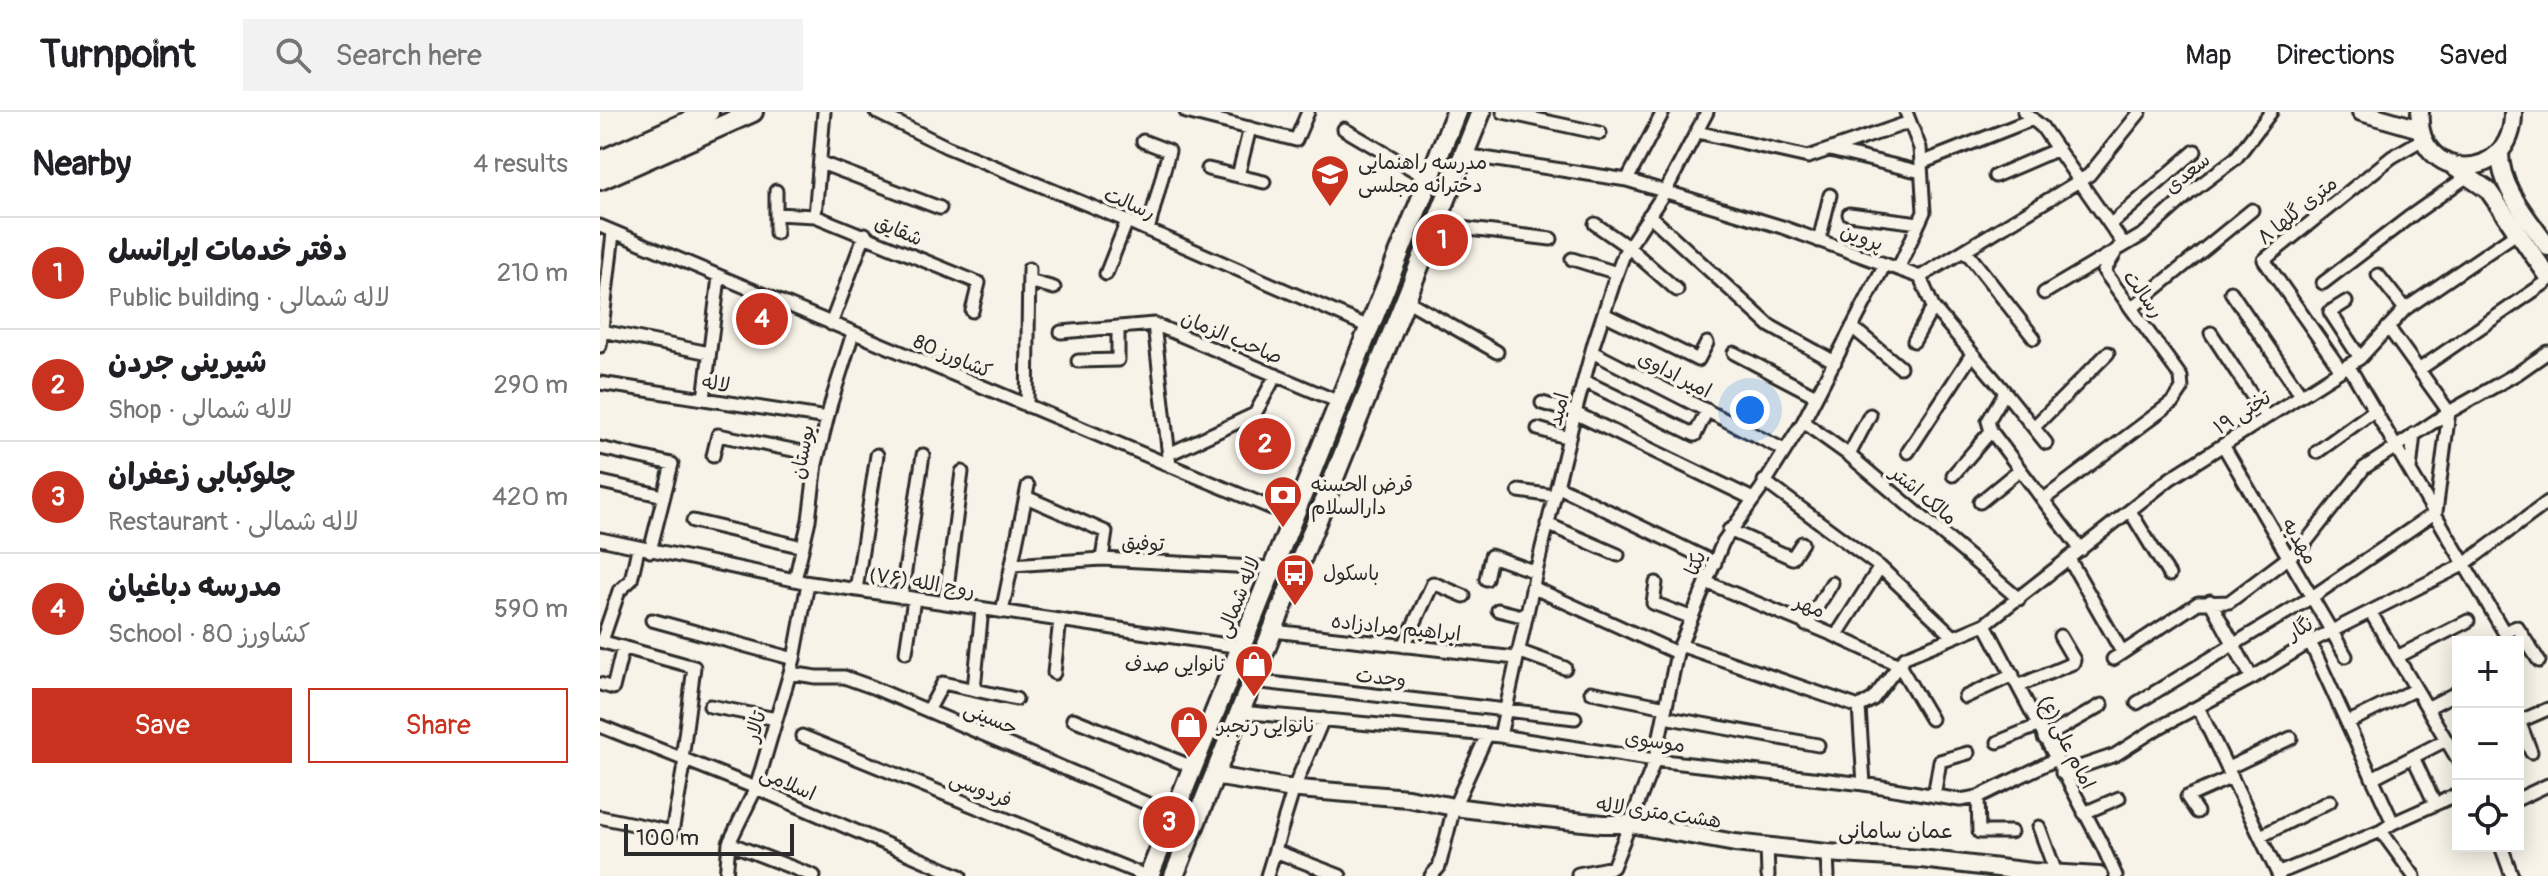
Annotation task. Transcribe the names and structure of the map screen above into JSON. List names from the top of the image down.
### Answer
{
  "streets": {
    "main road": ["لاله شمالی"],
    "street": [
      "سعدی",
      "رسالت",
      "۸ متری گلها",
      "شقایق",
      "پروین",
      "صاحب الزمان",
      "کشاورز 80",
      "امیر اداوی",
      "لاله",
      "امید",
      "تختی ۱۹",
      "بوستان",
      "مالک اشتر",
      "مهدیه",
      "توفیق",
      "یکتا",
      "روح الله (۷۶)",
      "مهر",
      "ابراهیم مرادزاده",
      "نگار",
      "وحدت",
      "حسینی",
      "تالار",
      "موسوی",
      "امام علی (ع)",
      "اسلامی",
      "فردوسی",
      "هشت متری لاله"
    ]
  },
  "crossings": [
    ["سعدی", "رسالت"],
    ["رسالت", "لاله شمالی"],
    ["۸ متری گلها", "تختی ۱۹"],
    ["پروین", "امید"],
    ["پروین", "یکتا"],
    ["صاحب الزمان", "کشاورز 80"],
    ["صاحب الزمان", "لاله شمالی"],
    ["کشاورز 80", "بوستان"],
    ["کشاورز 80", "لاله شمالی"],
    ["امیر اداوی", "امید"],
    ["امیر اداوی", "یکتا"],
    ["لاله", "بوستان"],
    ["امید", "ابراهیم مرادزاده"],
    ["امید", "وحدت"],
    ["امید", "موسوی"],
    ["امید", "هشت متری لاله"],
    ["تختی ۱۹", "مالک اشتر"],
    ["تختی ۱۹", "مهدیه"],
    ["تختی ۱۹", "مهر"],
    ["تختی ۱۹", "امام علی (ع)"],
    ["بوستان", "روح الله (۷۶)"],
    ["مالک اشتر", "یکتا"],
    ["مهدیه", "نگار"],
    ["توفیق", "لاله شمالی"],
    ["یکتا", "مهر"],
    ["یکتا", "موسوی"],
    ["یکتا", "هشت متری لاله"],
    ["روح الله (۷۶)", "لاله شمالی"],
    ["روح الله (۷۶)", "تالار"],
    ["لاله شمالی", "حسینی"],
    ["لاله شمالی", "فردوسی"],
    ["نگار", "امام علی (ع)"],
    ["حسینی", "تالار"],
    ["تالار", "اسلامی"],
    ["موسوی", "امام علی (ع)"]
  ],
  "districts": ["عمان سامانی"],
  "places": {
    "school or university": ["مدرسه راهنمایی دخترانه مجلسی"],
    "bank": ["قرض الحسنه دارالسلام"],
    "bus stop": ["باسکول"],
    "shop": ["نانوایی صدف", "نانوایی رنجبر"]
  },
  "scale_bar": "100 m",
  "page": {
    "header": "Turnpoint",
    "search": "Search here",
    "nav": ["Map", "Directions", "Saved"],
    "heading": ["Nearby", "4 results"],
    "pins": [
      "1",
      "4",
      "2",
      "3"
    ],
    "list": [
      {
        "mark": "1",
        "name": "دفتر خدمات ایرانسل",
        "note": "Public building · لاله شمالی",
        "value": "210 m"
      },
      {
        "mark": "2",
        "name": "شیرینی جردن",
        "note": "Shop · لاله شمالی",
        "value": "290 m"
      },
      {
        "mark": "3",
        "name": "چلوکبابی زعفران",
        "note": "Restaurant · لاله شمالی",
        "value": "420 m"
      },
      {
        "mark": "4",
        "name": "مدرسه دباغیان",
        "note": "School · کشاورز 80",
        "value": "590 m"
      }
    ],
    "map_buttons": ["+", "−"],
    "buttons": ["Save", "Share"],
    "scale": "100 m"
  }
}
